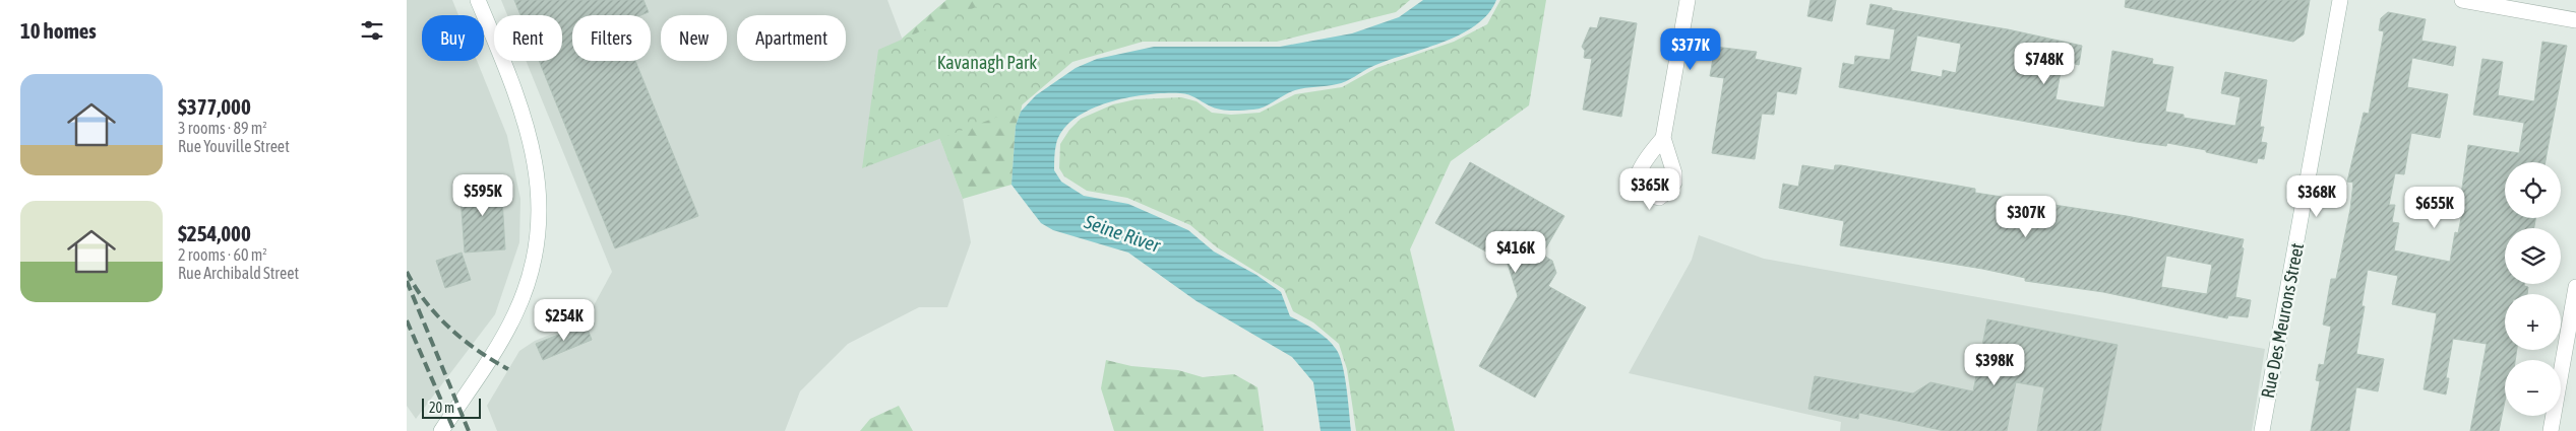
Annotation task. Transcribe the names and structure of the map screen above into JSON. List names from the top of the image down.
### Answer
{
  "streets": {
    "street": ["Rue Des Meurons Street"]
  },
  "water": ["Seine River"],
  "parks": ["Kavanagh Park"],
  "scale_bar": "20 m",
  "page": {
    "heading": "10 homes",
    "chip": [
      "Buy",
      "Rent",
      "Filters",
      "New",
      "Apartment"
    ],
    "price": [
      "$377K",
      "$748K",
      "$365K",
      "$595K",
      "$368K",
      "$655K",
      "$307K",
      "$416K",
      "$254K",
      "$398K"
    ],
    "list": [
      {
        "name": "$377,000",
        "note": "3 rooms · 89 m² · Rue Youville Street"
      },
      {
        "name": "$254,000",
        "note": "2 rooms · 60 m² · Rue Archibald Street"
      }
    ],
    "map_buttons": ["+", "−"],
    "scale": "20 m"
  }
}
